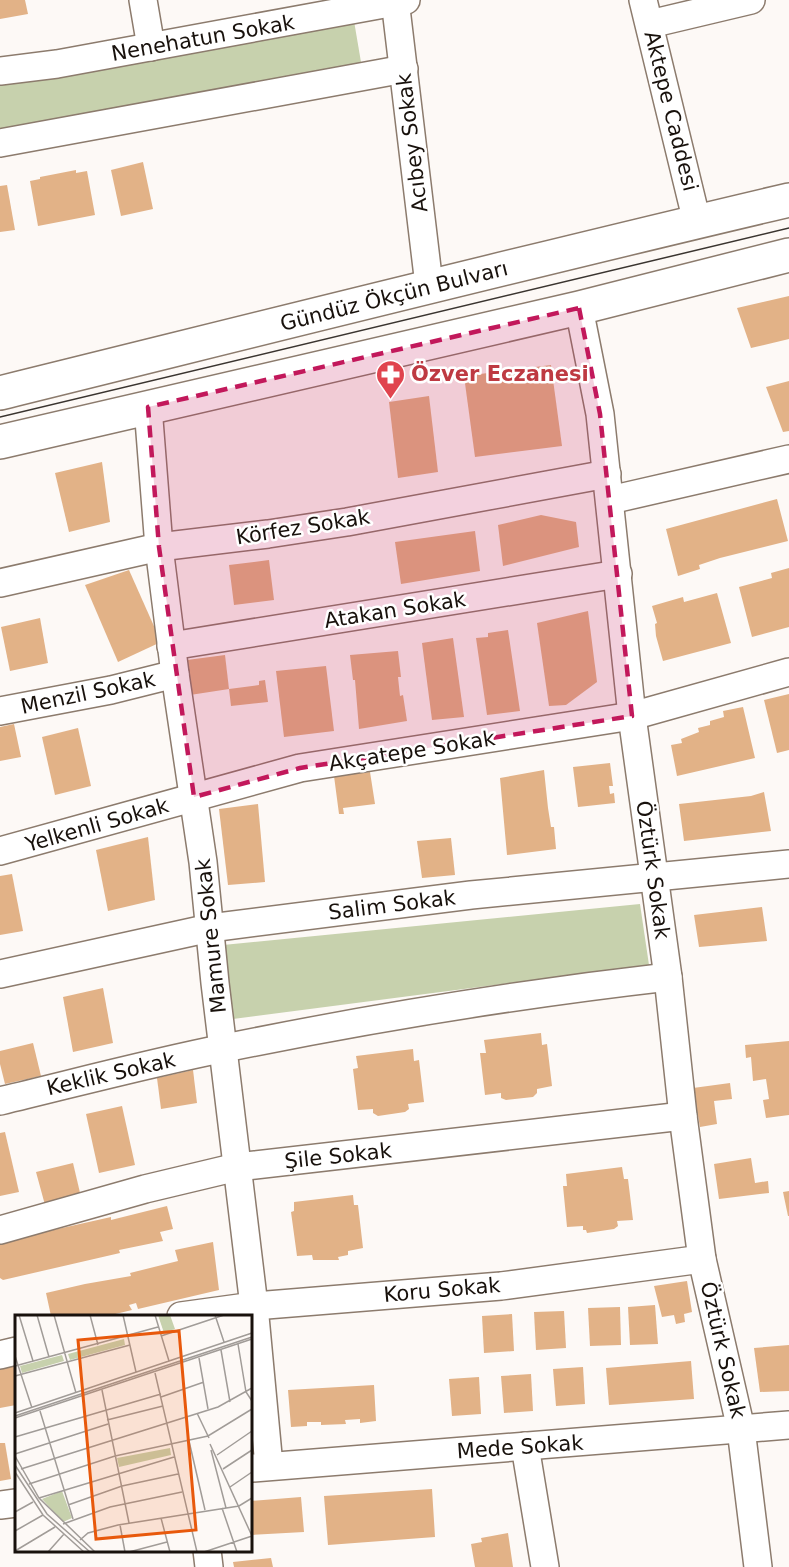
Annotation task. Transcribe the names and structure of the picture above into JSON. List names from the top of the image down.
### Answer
{
  "streets": {
    "street": [
      "Nenehatun Sokak",
      "Aktepe Caddesi",
      "Acıbey Sokak",
      "Gündüz Ökçün Bulvarı",
      "Körfez Sokak",
      "Atakan Sokak",
      "Menzil Sokak",
      "Akçatepe Sokak",
      "Yelkenli Sokak",
      "Öztürk Sokak",
      "Salim Sokak",
      "Mamure Sokak",
      "Keklik Sokak",
      "Şile Sokak",
      "Koru Sokak",
      "Mede Sokak"
    ]
  },
  "crossings": [
    ["Nenehatun Sokak", "Acıbey Sokak"],
    ["Aktepe Caddesi", "Gündüz Ökçün Bulvarı"],
    ["Acıbey Sokak", "Gündüz Ökçün Bulvarı"],
    ["Körfez Sokak", "Öztürk Sokak"],
    ["Körfez Sokak", "Mamure Sokak"],
    ["Atakan Sokak", "Öztürk Sokak"],
    ["Atakan Sokak", "Mamure Sokak"],
    ["Menzil Sokak", "Mamure Sokak"],
    ["Akçatepe Sokak", "Yelkenli Sokak"],
    ["Akçatepe Sokak", "Öztürk Sokak"],
    ["Akçatepe Sokak", "Mamure Sokak"],
    ["Yelkenli Sokak", "Mamure Sokak"],
    ["Öztürk Sokak", "Salim Sokak"],
    ["Öztürk Sokak", "Keklik Sokak"],
    ["Öztürk Sokak", "Şile Sokak"],
    ["Öztürk Sokak", "Koru Sokak"],
    ["Öztürk Sokak", "Mede Sokak"],
    ["Salim Sokak", "Mamure Sokak"],
    ["Mamure Sokak", "Keklik Sokak"],
    ["Mamure Sokak", "Şile Sokak"],
    ["Mamure Sokak", "Koru Sokak"],
    ["Mamure Sokak", "Mede Sokak"]
  ],
  "places": {
    "pharmacy": ["Özver Eczanesi"]
  }
}
